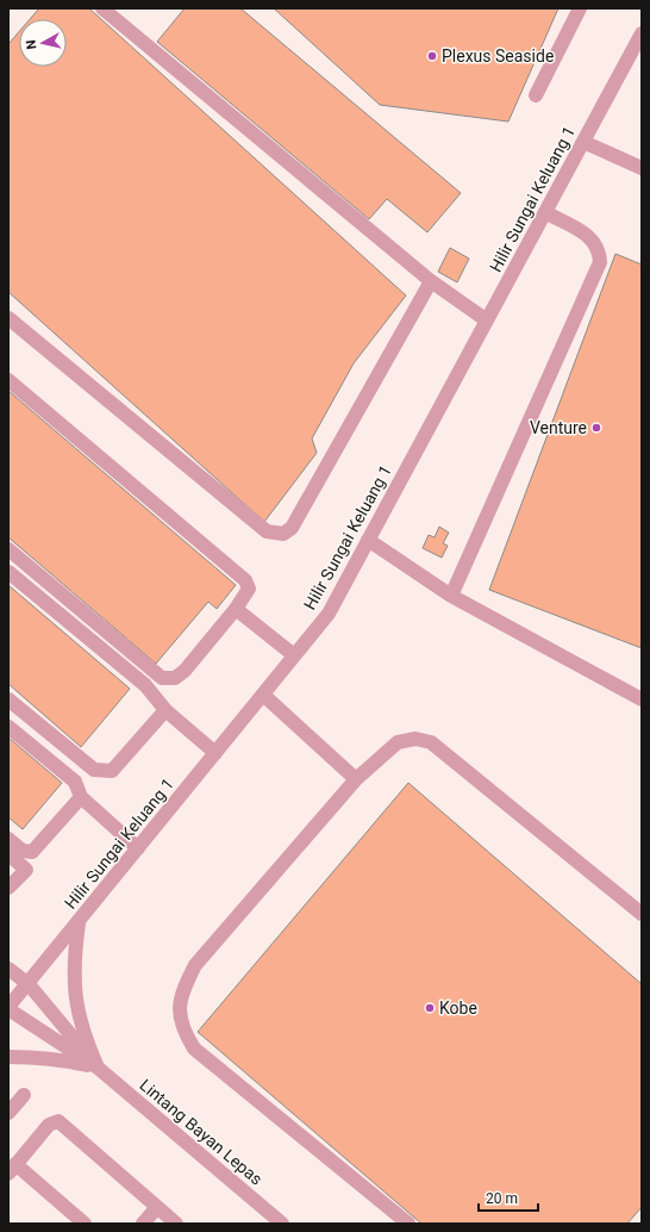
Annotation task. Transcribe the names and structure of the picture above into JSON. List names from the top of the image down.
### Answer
{
  "streets": {
    "street": ["Hilir Sungai Keluang 1", "Lintang Bayan Lepas"]
  },
  "crossings": [
    ["Hilir Sungai Keluang 1", "Lintang Bayan Lepas"]
  ],
  "places": ["Plexus Seaside", "Venture", "Kobe"],
  "scale_bar": "20 m",
  "north": "left"
}
